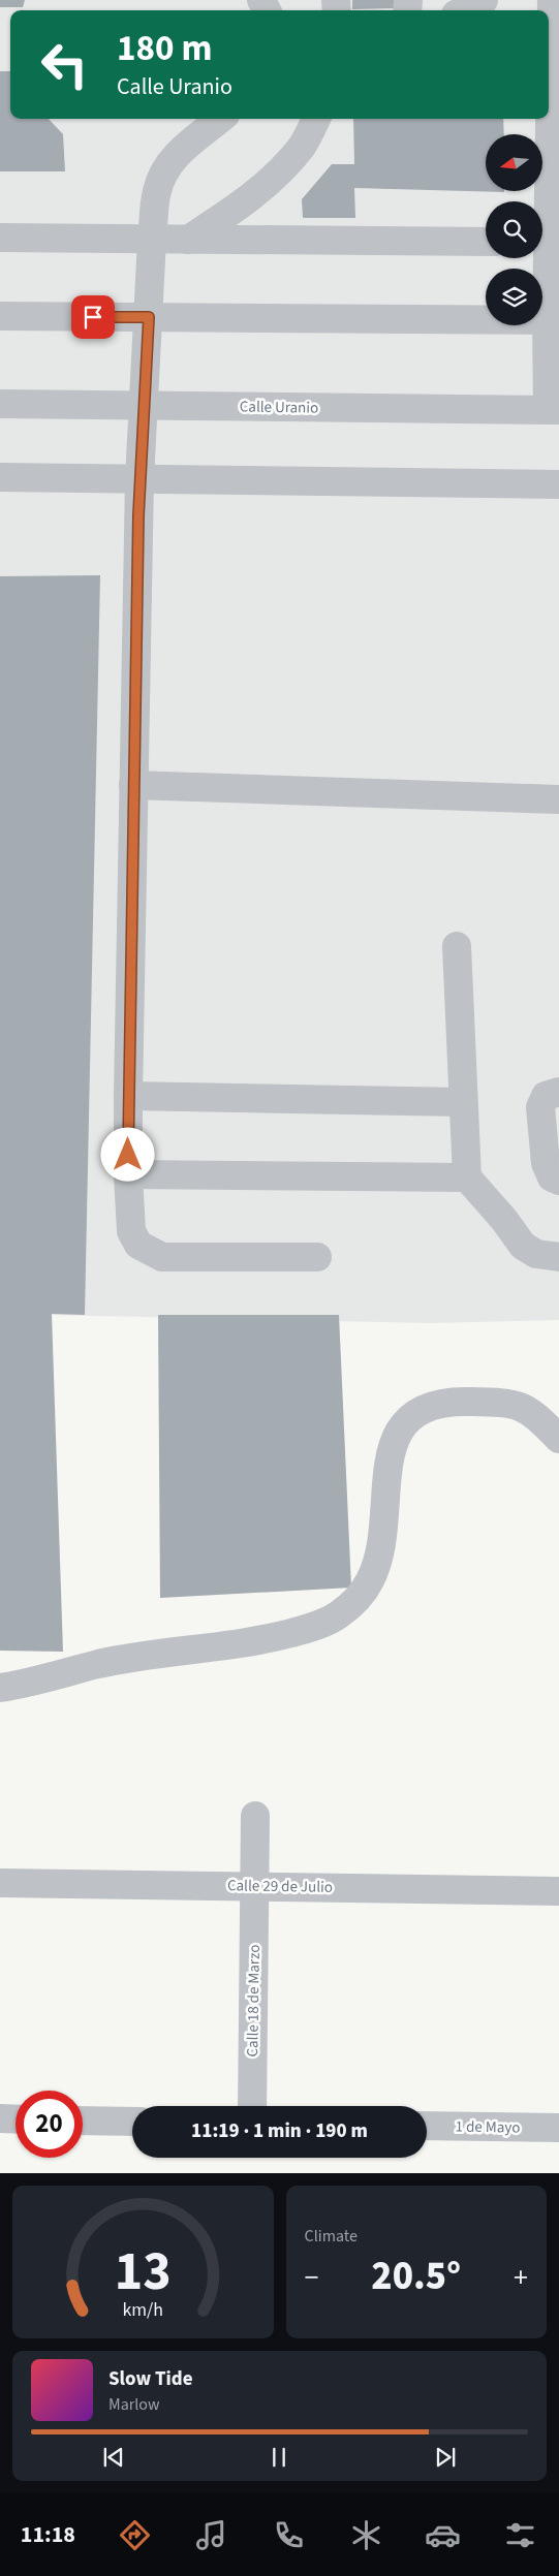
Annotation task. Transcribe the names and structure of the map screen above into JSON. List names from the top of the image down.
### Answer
{
  "streets": {
    "street": [
      "Calle Uranio",
      "Calle 29 de Julio",
      "Calle 18 de Marzo",
      "1 de Mayo"
    ]
  },
  "crossings": [
    ["Calle 29 de Julio", "Calle 18 de Marzo"]
  ],
  "north": "left",
  "page": {
    "turn": ["180 m", "Calle Uranio"],
    "limit": "20",
    "trip": "11:19 · 1 min · 190 m",
    "tile": "Climate",
    "heat": ["−", "20.5°", "+"],
    "song": ["Slow Tide", "Marlow"],
    "tabs": "11:18",
    "gauge": ["13", "km/h"]
  }
}
